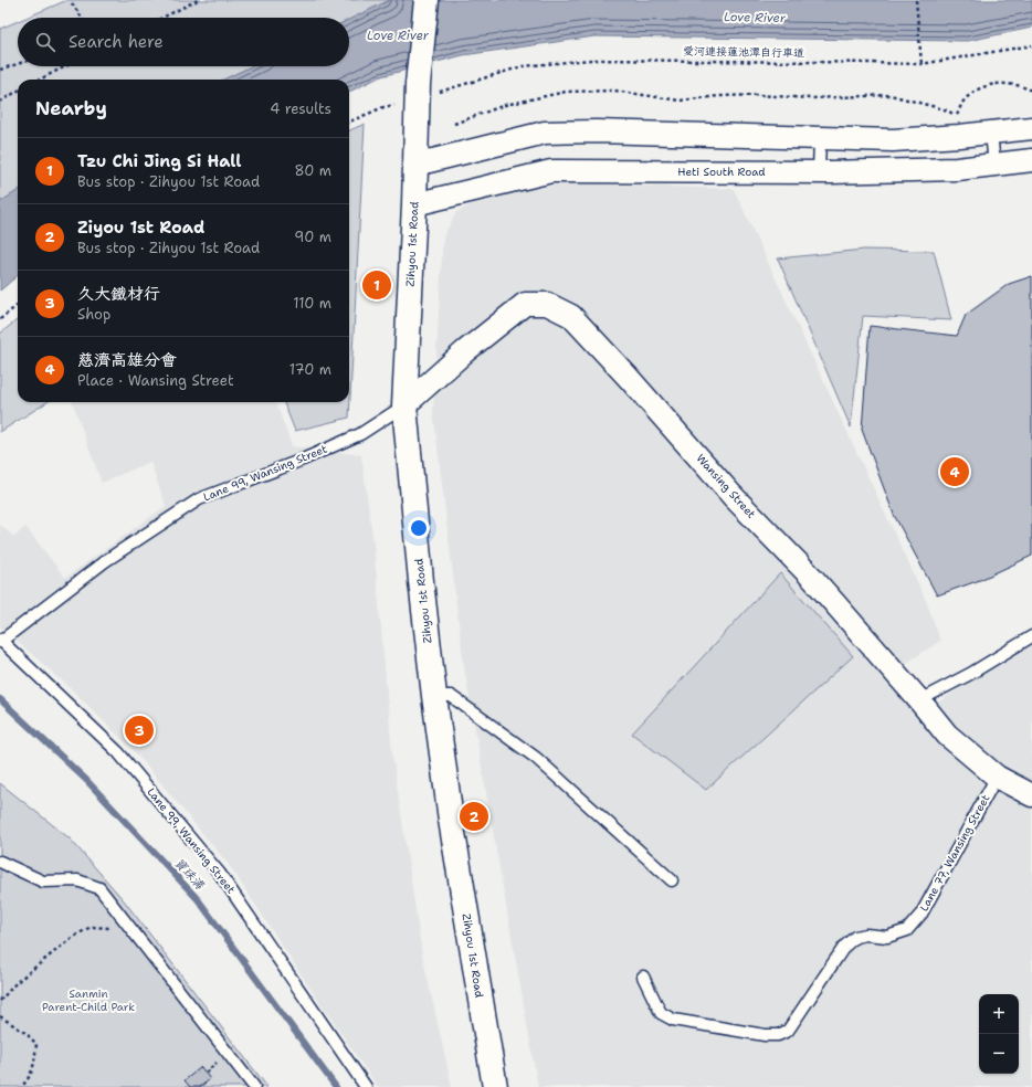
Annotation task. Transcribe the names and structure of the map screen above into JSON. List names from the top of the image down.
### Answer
{
  "streets": {
    "street": ["Heti South Road", "Zihyou 1st Road", "Wansing Street"],
    "lane": ["Lane 99, Wansing Street", "Lane 77, Wansing Street"],
    "path": ["愛河連接蓮池潭自行車道"]
  },
  "crossings": [
    ["Heti South Road", "Zihyou 1st Road"],
    ["Zihyou 1st Road", "Lane 99, Wansing Street"],
    ["Zihyou 1st Road", "Wansing Street"],
    ["Lane 99, Wansing Street", "Wansing Street"],
    ["Wansing Street", "Lane 77, Wansing Street"]
  ],
  "water": ["Love River", "寶珠溝"],
  "parks": ["Sanmin Parent-Child Park"],
  "page": {
    "search": "Search here",
    "heading": ["Nearby", "4 results"],
    "list": [
      {
        "mark": "1",
        "name": "Tzu Chi Jing Si Hall",
        "note": "Bus stop · Zihyou 1st Road",
        "value": "80 m"
      },
      {
        "mark": "2",
        "name": "Ziyou 1st Road",
        "note": "Bus stop · Zihyou 1st Road",
        "value": "90 m"
      },
      {
        "mark": "3",
        "name": "久大鐵材行",
        "note": "Shop",
        "value": "110 m"
      },
      {
        "mark": "4",
        "name": "慈濟高雄分會",
        "note": "Place · Wansing Street",
        "value": "170 m"
      }
    ],
    "pins": [
      "1",
      "4",
      "3",
      "2"
    ],
    "map_buttons": ["+", "−"]
  }
}
